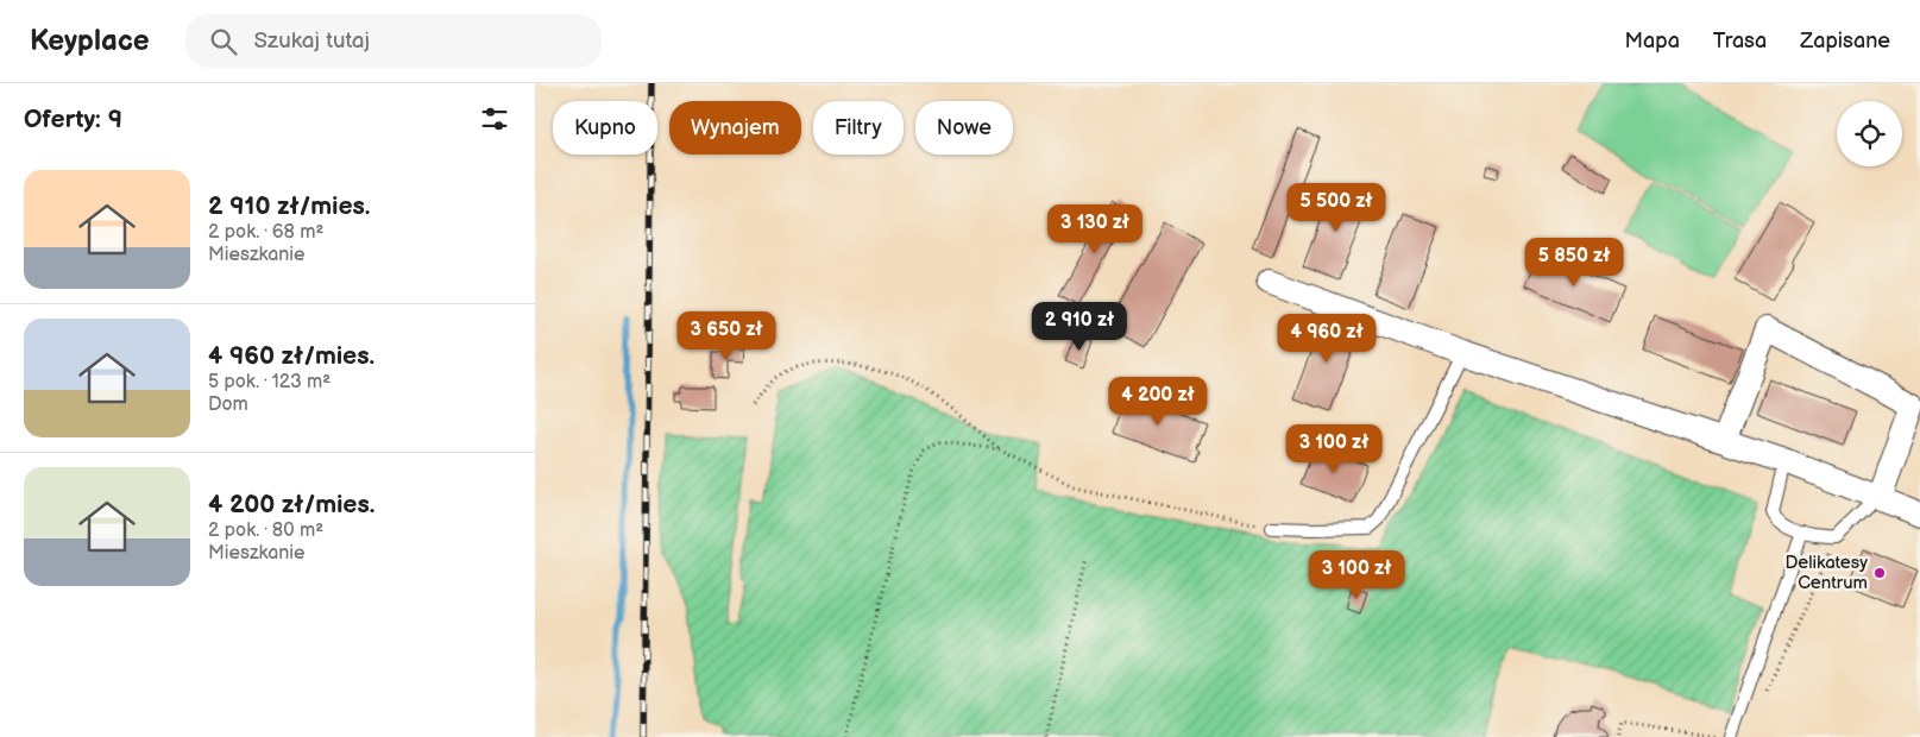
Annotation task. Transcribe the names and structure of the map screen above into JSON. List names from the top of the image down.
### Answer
{
  "places": ["Delikatesy Centrum"],
  "page": {
    "header": "Keyplace",
    "search": "Szukaj tutaj",
    "nav": ["Mapa", "Trasa", "Zapisane"],
    "heading": "Oferty: 9",
    "chip": [
      "Kupno",
      "Wynajem",
      "Filtry",
      "Nowe"
    ],
    "list": [
      {
        "name": "2 910 zł/mies.",
        "note": "2 pok. · 68 m² · Mieszkanie"
      },
      {
        "name": "4 960 zł/mies.",
        "note": "5 pok. · 123 m² · Dom"
      },
      {
        "name": "4 200 zł/mies.",
        "note": "2 pok. · 80 m² · Mieszkanie"
      }
    ],
    "price": [
      "5 500 zł",
      "3 130 zł",
      "5 850 zł",
      "2 910 zł",
      "3 650 zł",
      "4 960 zł",
      "4 200 zł",
      "3 100 zł",
      "3 100 zł"
    ]
  }
}
